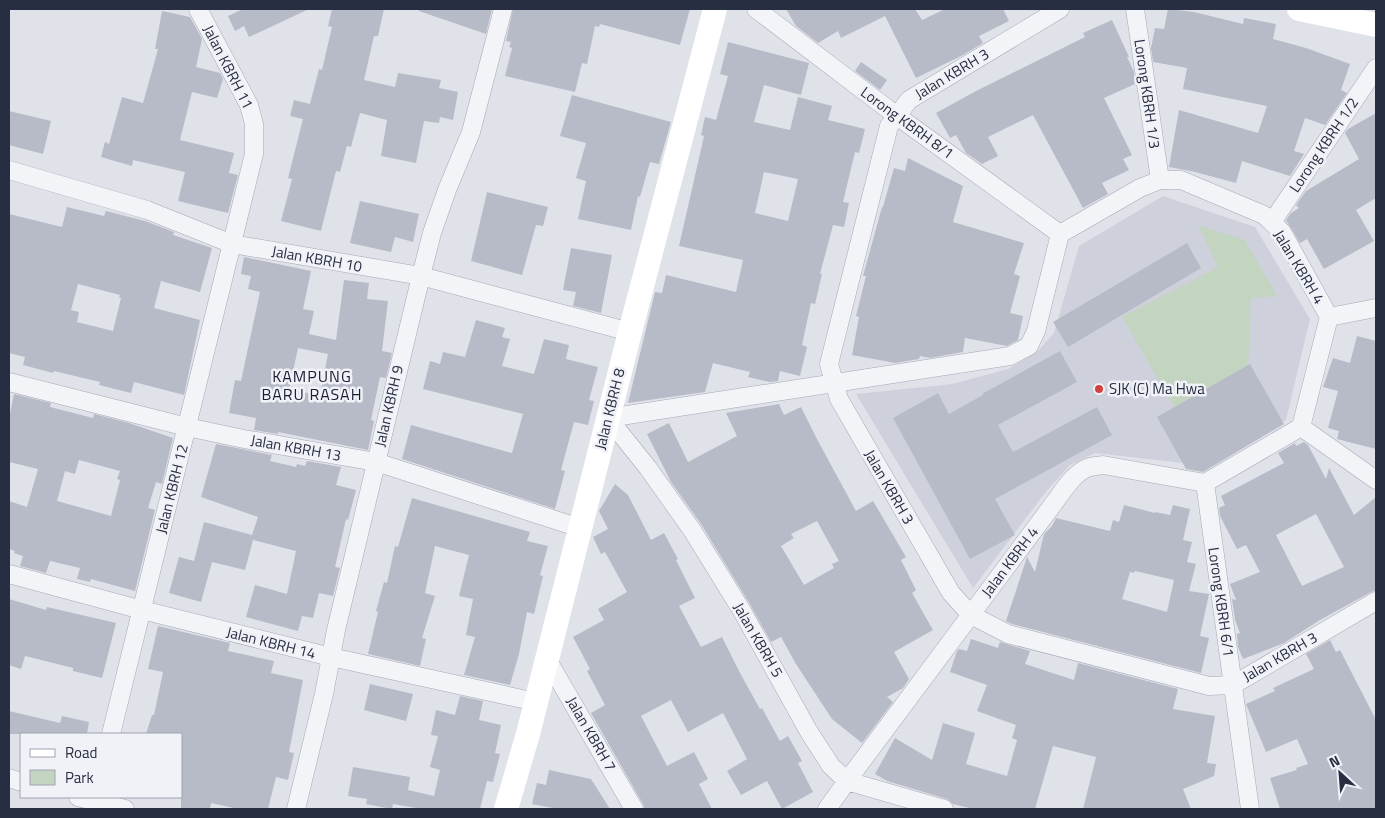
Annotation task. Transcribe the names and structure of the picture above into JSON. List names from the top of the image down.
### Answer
{
  "streets": {
    "street": [
      "Jalan KBRH 11",
      "Jalan KBRH 3",
      "Lorong KBRH 1/3",
      "Lorong KBRH 8/1",
      "Lorong KBRH 1/2",
      "Jalan KBRH 10",
      "Jalan KBRH 4",
      "Jalan KBRH 9",
      "Jalan KBRH 8",
      "Jalan KBRH 13",
      "Jalan KBRH 12",
      "Lorong KBRH 6/1",
      "Jalan KBRH 5",
      "Jalan KBRH 14",
      "Jalan KBRH 7"
    ]
  },
  "crossings": [
    ["Jalan KBRH 11", "Jalan KBRH 10"],
    ["Jalan KBRH 11", "Jalan KBRH 12"],
    ["Jalan KBRH 3", "Lorong KBRH 8/1"],
    ["Jalan KBRH 3", "Jalan KBRH 4"],
    ["Jalan KBRH 3", "Lorong KBRH 6/1"],
    ["Lorong KBRH 1/3", "Jalan KBRH 4"],
    ["Lorong KBRH 8/1", "Jalan KBRH 4"],
    ["Lorong KBRH 1/2", "Jalan KBRH 4"],
    ["Jalan KBRH 10", "Jalan KBRH 9"],
    ["Jalan KBRH 10", "Jalan KBRH 8"],
    ["Jalan KBRH 10", "Jalan KBRH 12"],
    ["Jalan KBRH 4", "Lorong KBRH 6/1"],
    ["Jalan KBRH 4", "Jalan KBRH 5"],
    ["Jalan KBRH 9", "Jalan KBRH 13"],
    ["Jalan KBRH 9", "Jalan KBRH 14"],
    ["Jalan KBRH 8", "Jalan KBRH 13"],
    ["Jalan KBRH 8", "Jalan KBRH 5"],
    ["Jalan KBRH 8", "Jalan KBRH 14"],
    ["Jalan KBRH 8", "Jalan KBRH 7"],
    ["Jalan KBRH 13", "Jalan KBRH 12"],
    ["Jalan KBRH 12", "Jalan KBRH 14"]
  ],
  "districts": ["KAMPUNG BARU RASAH"],
  "places": ["SJK (C) Ma Hwa"],
  "legend": ["Road", "Park"],
  "north": "top left"
}
